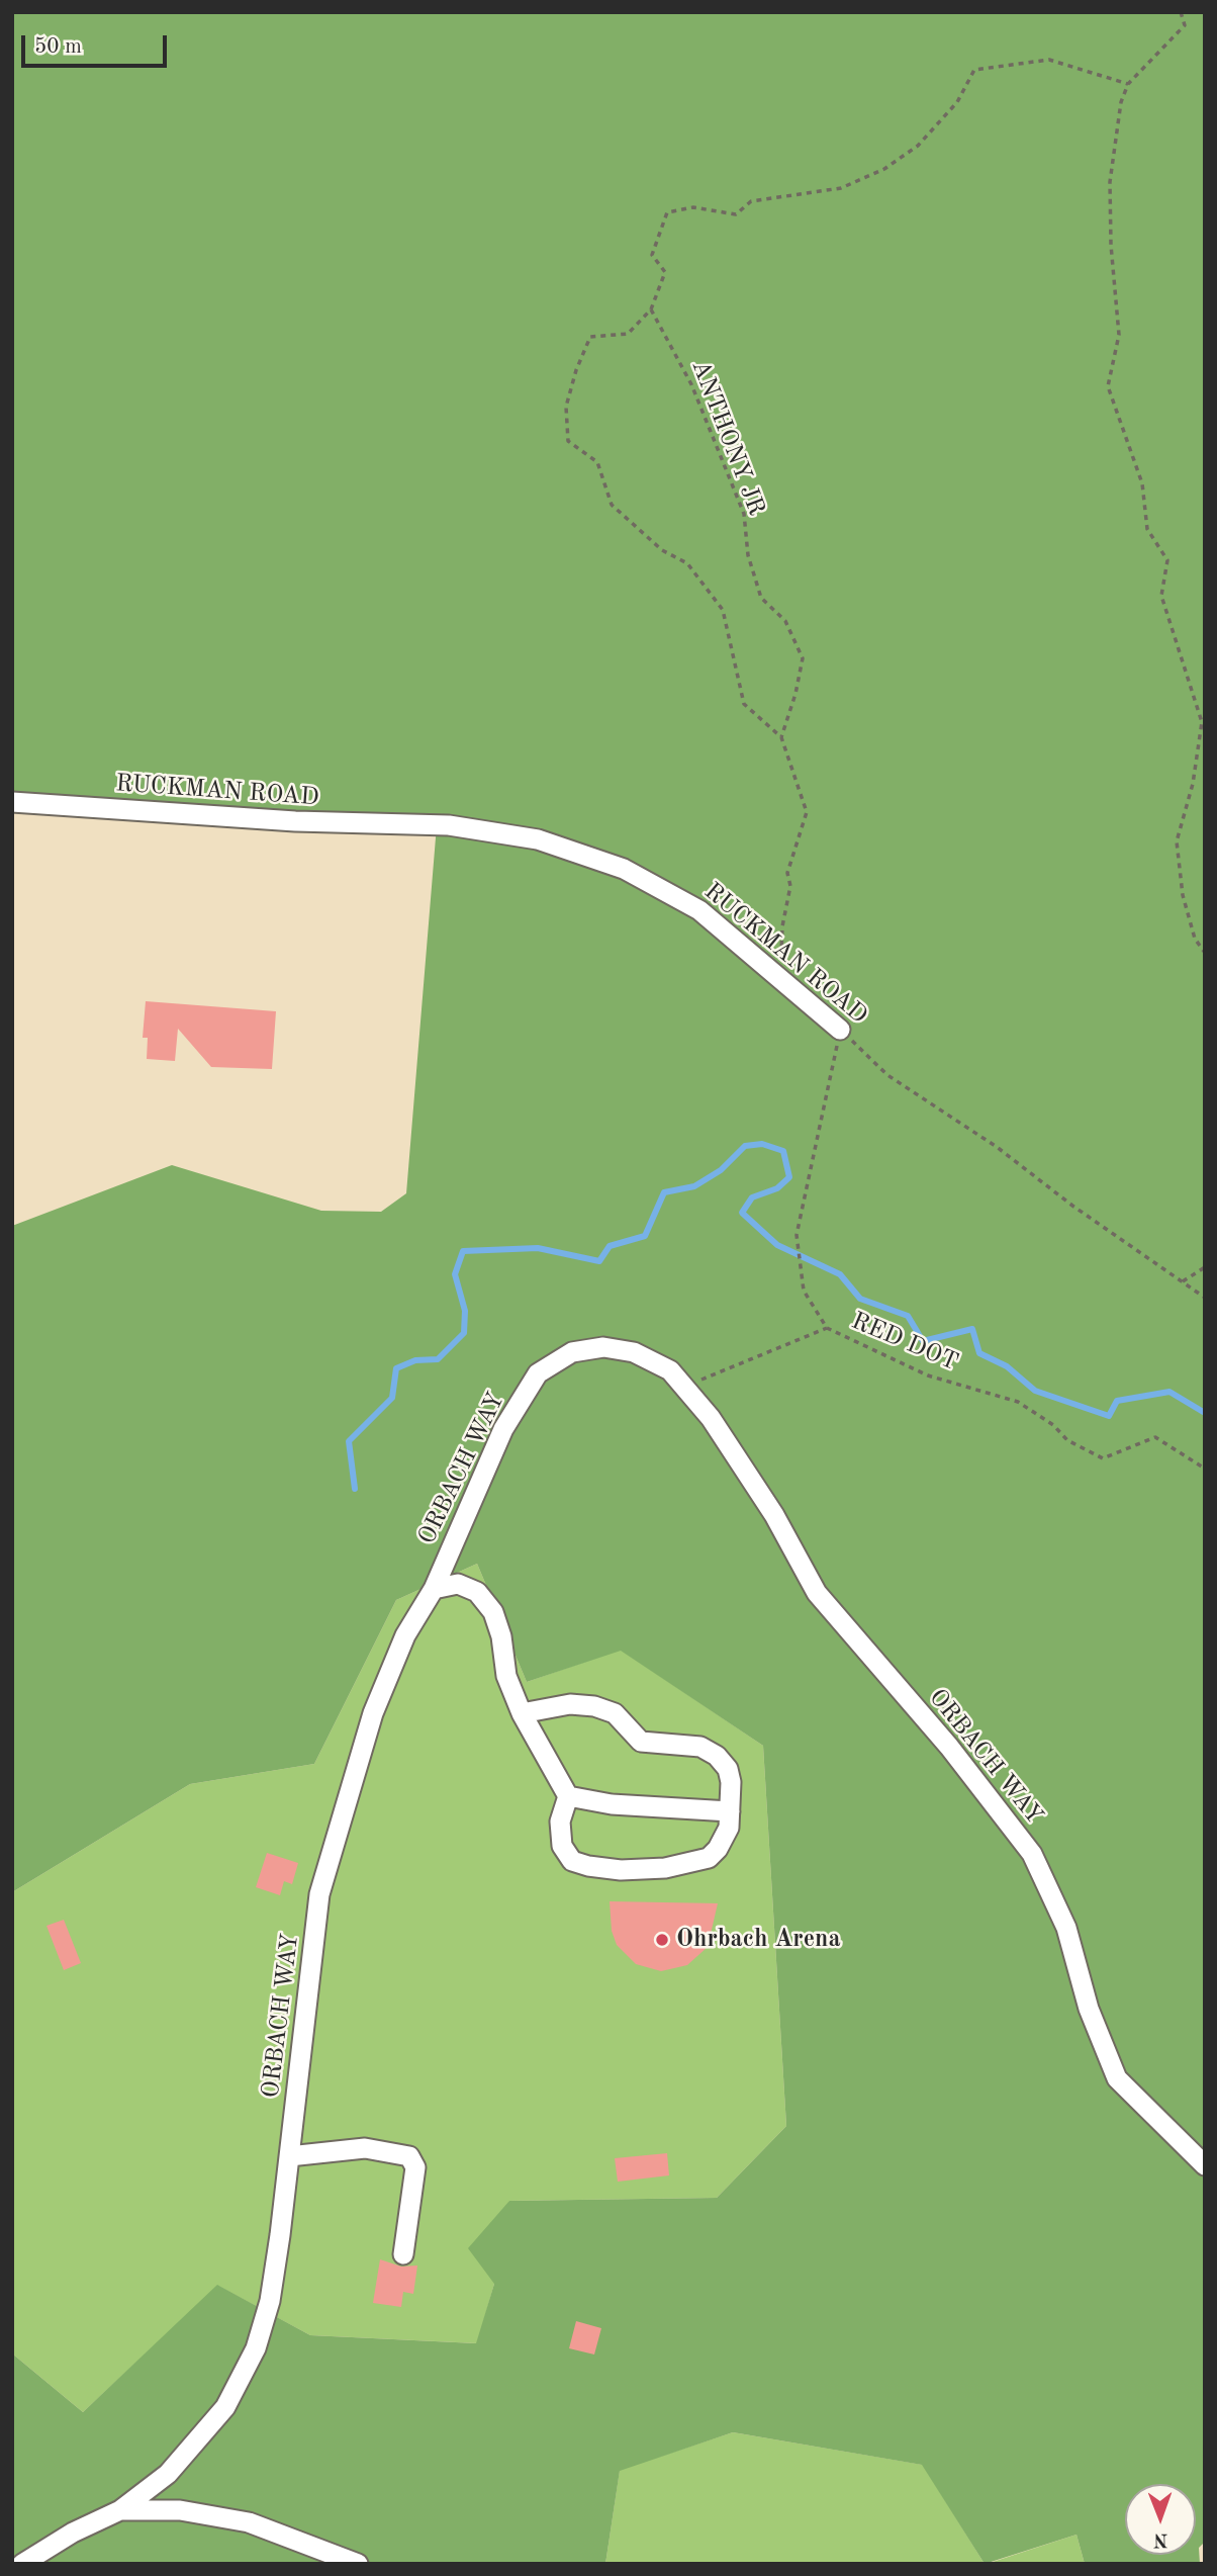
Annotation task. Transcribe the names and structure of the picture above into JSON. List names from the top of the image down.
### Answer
{
  "streets": {
    "street": ["RUCKMAN ROAD", "ORBACH WAY"],
    "path": ["ANTHONY JR", "RED DOT"]
  },
  "crossings": [
    ["RUCKMAN ROAD", "RED DOT"]
  ],
  "places": ["Ohrbach Arena"],
  "scale_bar": "50 m",
  "north": "bottom"
}
